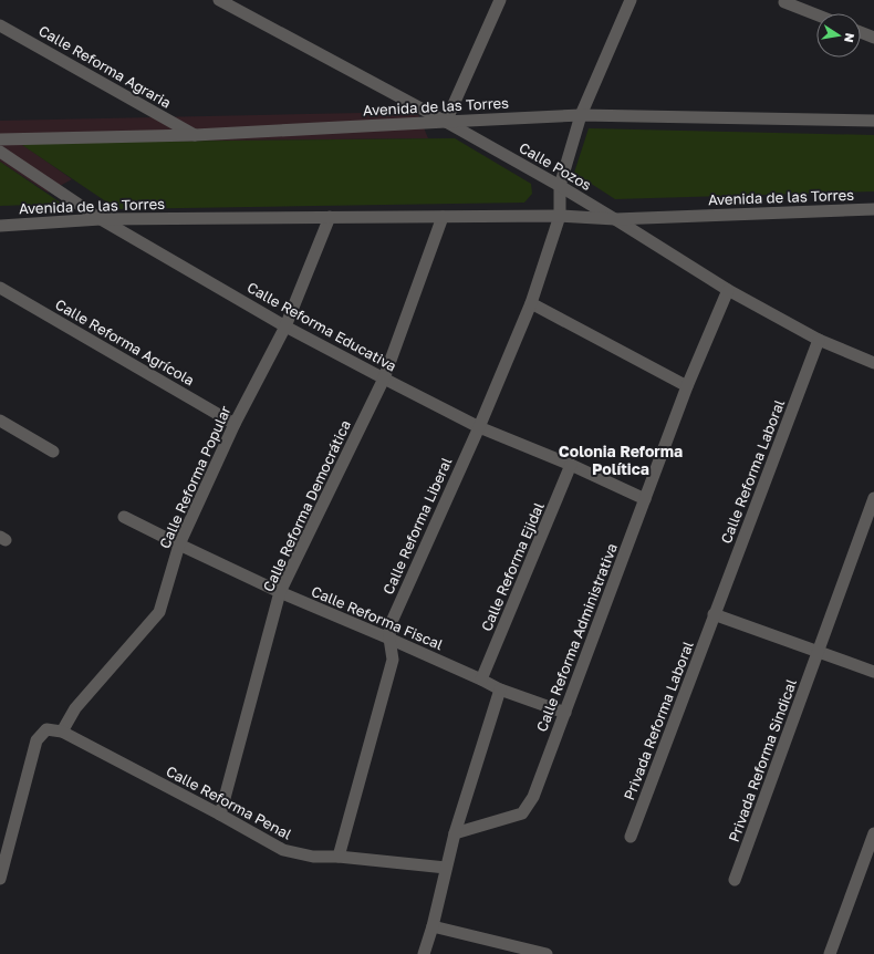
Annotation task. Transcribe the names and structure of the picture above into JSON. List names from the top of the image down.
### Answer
{
  "streets": {
    "street": [
      "Calle Reforma Agraria",
      "Avenida de las Torres",
      "Calle Pozos",
      "Calle Reforma Educativa",
      "Calle Reforma Agrícola",
      "Calle Reforma Laboral",
      "Calle Reforma Popular",
      "Calle Reforma Democrática",
      "Calle Reforma Liberal",
      "Calle Reforma Ejidal",
      "Calle Reforma Fiscal",
      "Calle Reforma Administrativa",
      "Privada Reforma Laboral",
      "Privada Reforma Sindical",
      "Calle Reforma Penal"
    ]
  },
  "crossings": [
    ["Calle Reforma Agraria", "Avenida de las Torres"],
    ["Avenida de las Torres", "Calle Pozos"],
    ["Avenida de las Torres", "Calle Reforma Educativa"],
    ["Avenida de las Torres", "Calle Reforma Popular"],
    ["Avenida de las Torres", "Calle Reforma Democrática"],
    ["Avenida de las Torres", "Calle Reforma Liberal"],
    ["Calle Pozos", "Calle Reforma Laboral"],
    ["Calle Pozos", "Calle Reforma Liberal"],
    ["Calle Pozos", "Calle Reforma Administrativa"],
    ["Calle Reforma Educativa", "Calle Reforma Popular"],
    ["Calle Reforma Educativa", "Calle Reforma Democrática"],
    ["Calle Reforma Educativa", "Calle Reforma Liberal"],
    ["Calle Reforma Educativa", "Calle Reforma Ejidal"],
    ["Calle Reforma Educativa", "Calle Reforma Administrativa"],
    ["Calle Reforma Agrícola", "Calle Reforma Popular"],
    ["Calle Reforma Laboral", "Privada Reforma Laboral"],
    ["Calle Reforma Popular", "Calle Reforma Fiscal"],
    ["Calle Reforma Popular", "Calle Reforma Penal"],
    ["Calle Reforma Democrática", "Calle Reforma Fiscal"],
    ["Calle Reforma Democrática", "Calle Reforma Penal"],
    ["Calle Reforma Liberal", "Calle Reforma Fiscal"],
    ["Calle Reforma Liberal", "Calle Reforma Penal"],
    ["Calle Reforma Ejidal", "Calle Reforma Fiscal"],
    ["Calle Reforma Fiscal", "Calle Reforma Administrativa"]
  ],
  "districts": ["Colonia Reforma Política"],
  "north": "right"
}
